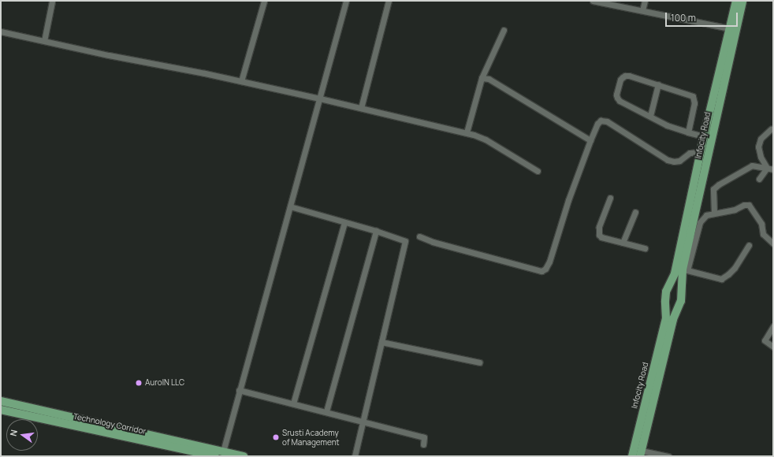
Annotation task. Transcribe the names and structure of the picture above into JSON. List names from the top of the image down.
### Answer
{
  "streets": {
    "main road": ["Infocity Road", "Technology Corridor"]
  },
  "places": ["AuroIN LLC", "Srusti Academy of Management"],
  "scale_bar": "100 m",
  "north": "left"
}
